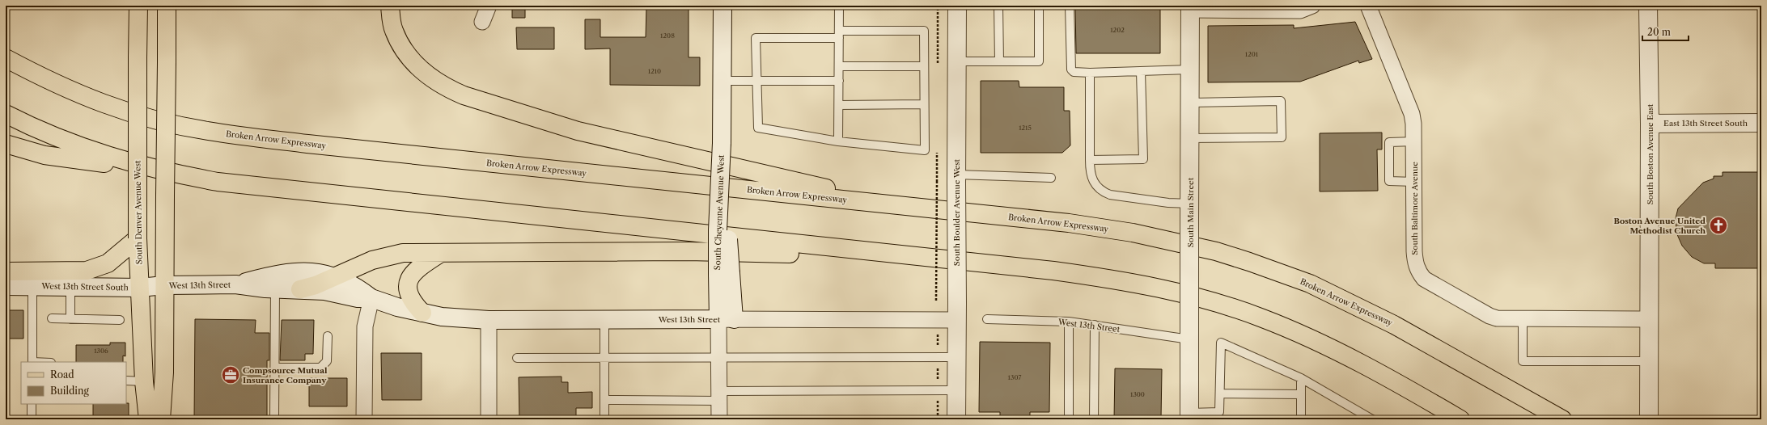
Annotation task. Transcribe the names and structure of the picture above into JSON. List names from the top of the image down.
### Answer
{
  "streets": {
    "main road": ["Broken Arrow Expressway", "South Denver Avenue West"],
    "street": [
      "East 13th Street South",
      "South Boston Avenue East",
      "South Baltimore Avenue",
      "South Cheyenne Avenue West",
      "South Boulder Avenue West",
      "South Main Street",
      "West 13th Street",
      "West 13th Street South"
    ]
  },
  "crossings": [
    ["East 13th Street South", "South Boston Avenue East"],
    ["South Boston Avenue East", "South Baltimore Avenue"],
    ["South Denver Avenue West", "West 13th Street South"],
    ["South Cheyenne Avenue West", "West 13th Street"],
    ["South Boulder Avenue West", "West 13th Street"],
    ["South Main Street", "West 13th Street"],
    ["West 13th Street", "West 13th Street South"]
  ],
  "places": {
    "church": ["Boston Avenue United Methodist Church"],
    "office": ["Compsource Mutual Insurance Company"]
  },
  "house_numbers": [
    "1202",
    "1208",
    "1201",
    "1210",
    "1215",
    "1306",
    "1307",
    "1300"
  ],
  "legend": ["Road", "Building"],
  "scale_bar": "20 m"
}
